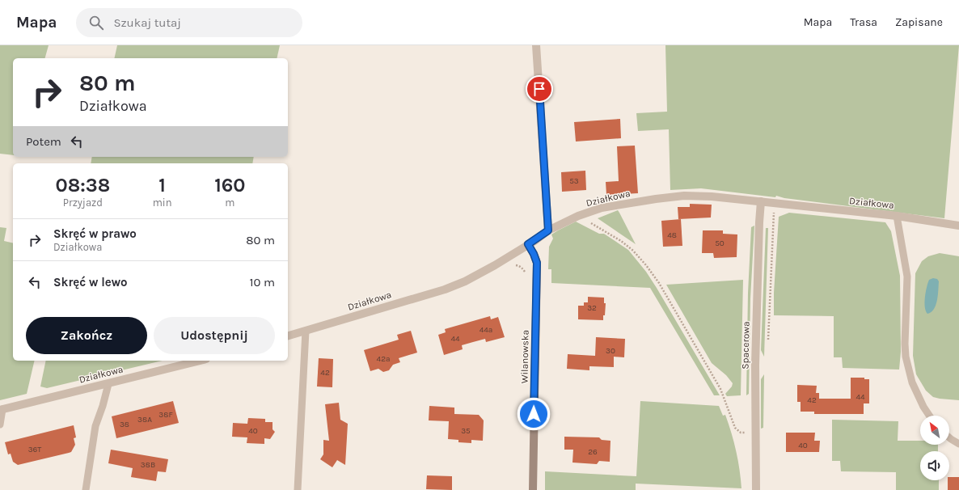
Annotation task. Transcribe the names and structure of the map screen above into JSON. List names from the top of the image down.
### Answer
{
  "streets": {
    "street": ["Działkowa", "Spacerowa", "Wilanowska"]
  },
  "crossings": [
    ["Działkowa", "Spacerowa"],
    ["Działkowa", "Wilanowska"]
  ],
  "house_numbers": [
    "53",
    "48",
    "50",
    "32",
    "44a",
    "44",
    "30",
    "42a",
    "42",
    "44",
    "42",
    "38F",
    "38A",
    "38",
    "40",
    "35",
    "40",
    "36T",
    "26",
    "38B"
  ],
  "north": "top left",
  "page": {
    "header": "Mapa",
    "search": "Szukaj tutaj",
    "nav": ["Mapa", "Trasa", "Zapisane"],
    "turn": ["80 m", "Działkowa"],
    "then": "Potem",
    "eta": [
      "08:38",
      "Przyjazd",
      "1",
      "min",
      "160",
      "m"
    ],
    "list": [
      {
        "name": "Skręć w prawo",
        "note": "Działkowa",
        "value": "80 m"
      },
      {
        "name": "Skręć w lewo",
        "value": "10 m"
      }
    ],
    "buttons": ["Zakończ", "Udostępnij"]
  }
}
